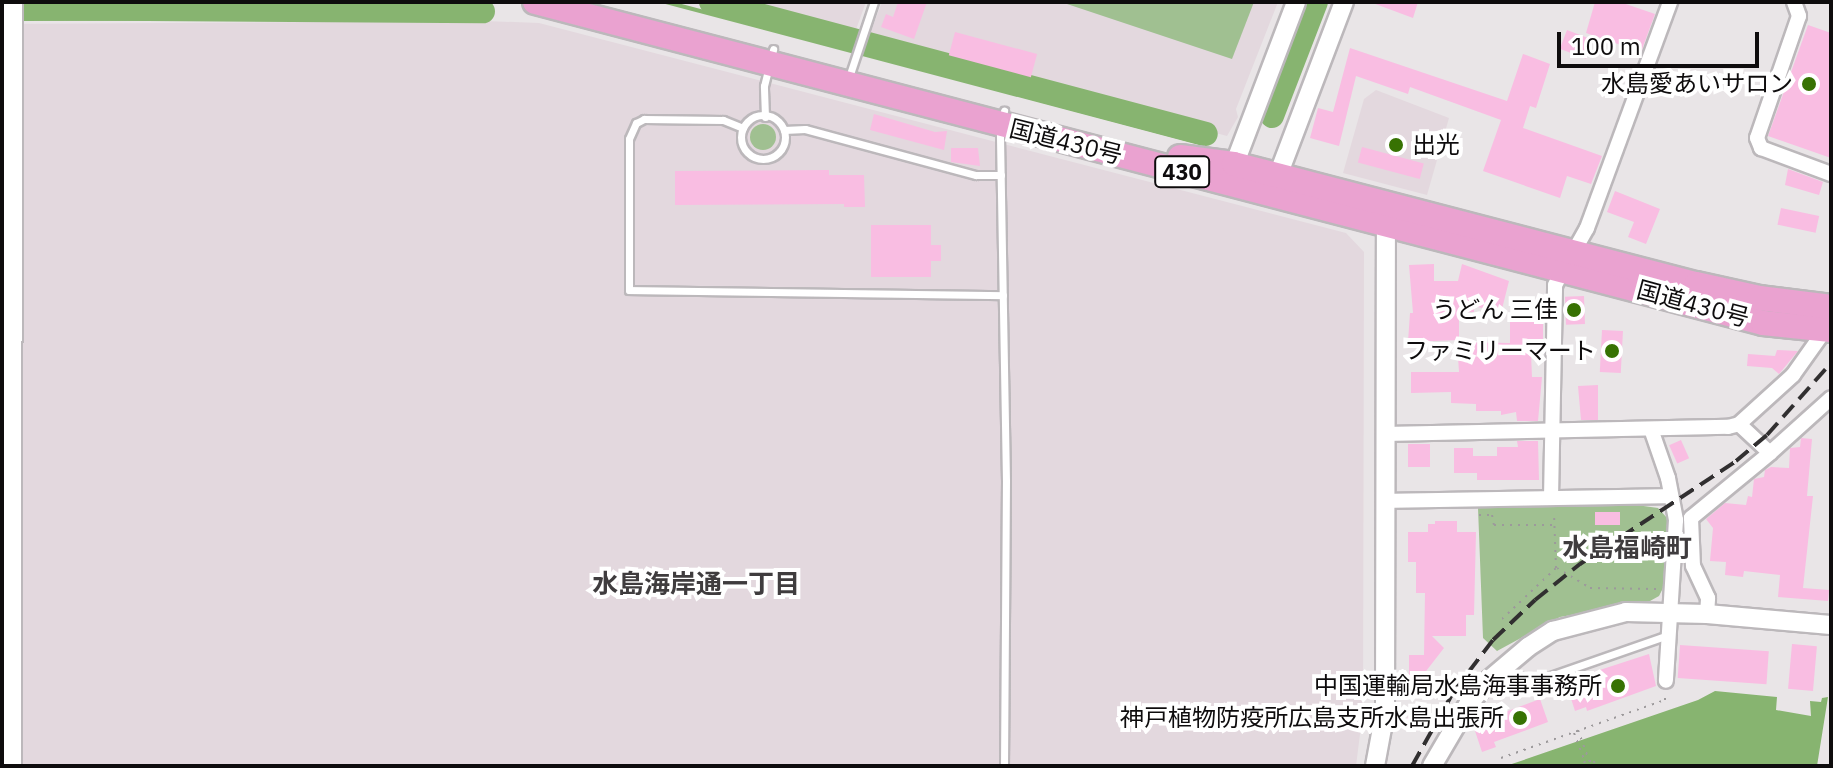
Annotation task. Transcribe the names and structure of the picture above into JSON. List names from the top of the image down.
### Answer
{
  "streets": {
    "highway": ["国道430号", "430"]
  },
  "districts": ["水島福崎町", "水島海岸通一丁目"],
  "places": [
    "水島愛あいサロン",
    "出光",
    "うどん 三佳",
    "ファミリーマート",
    "中国運輸局水島海事事務所",
    "神戸植物防疫所広島支所水島出張所"
  ],
  "scale_bar": "100 m"
}
